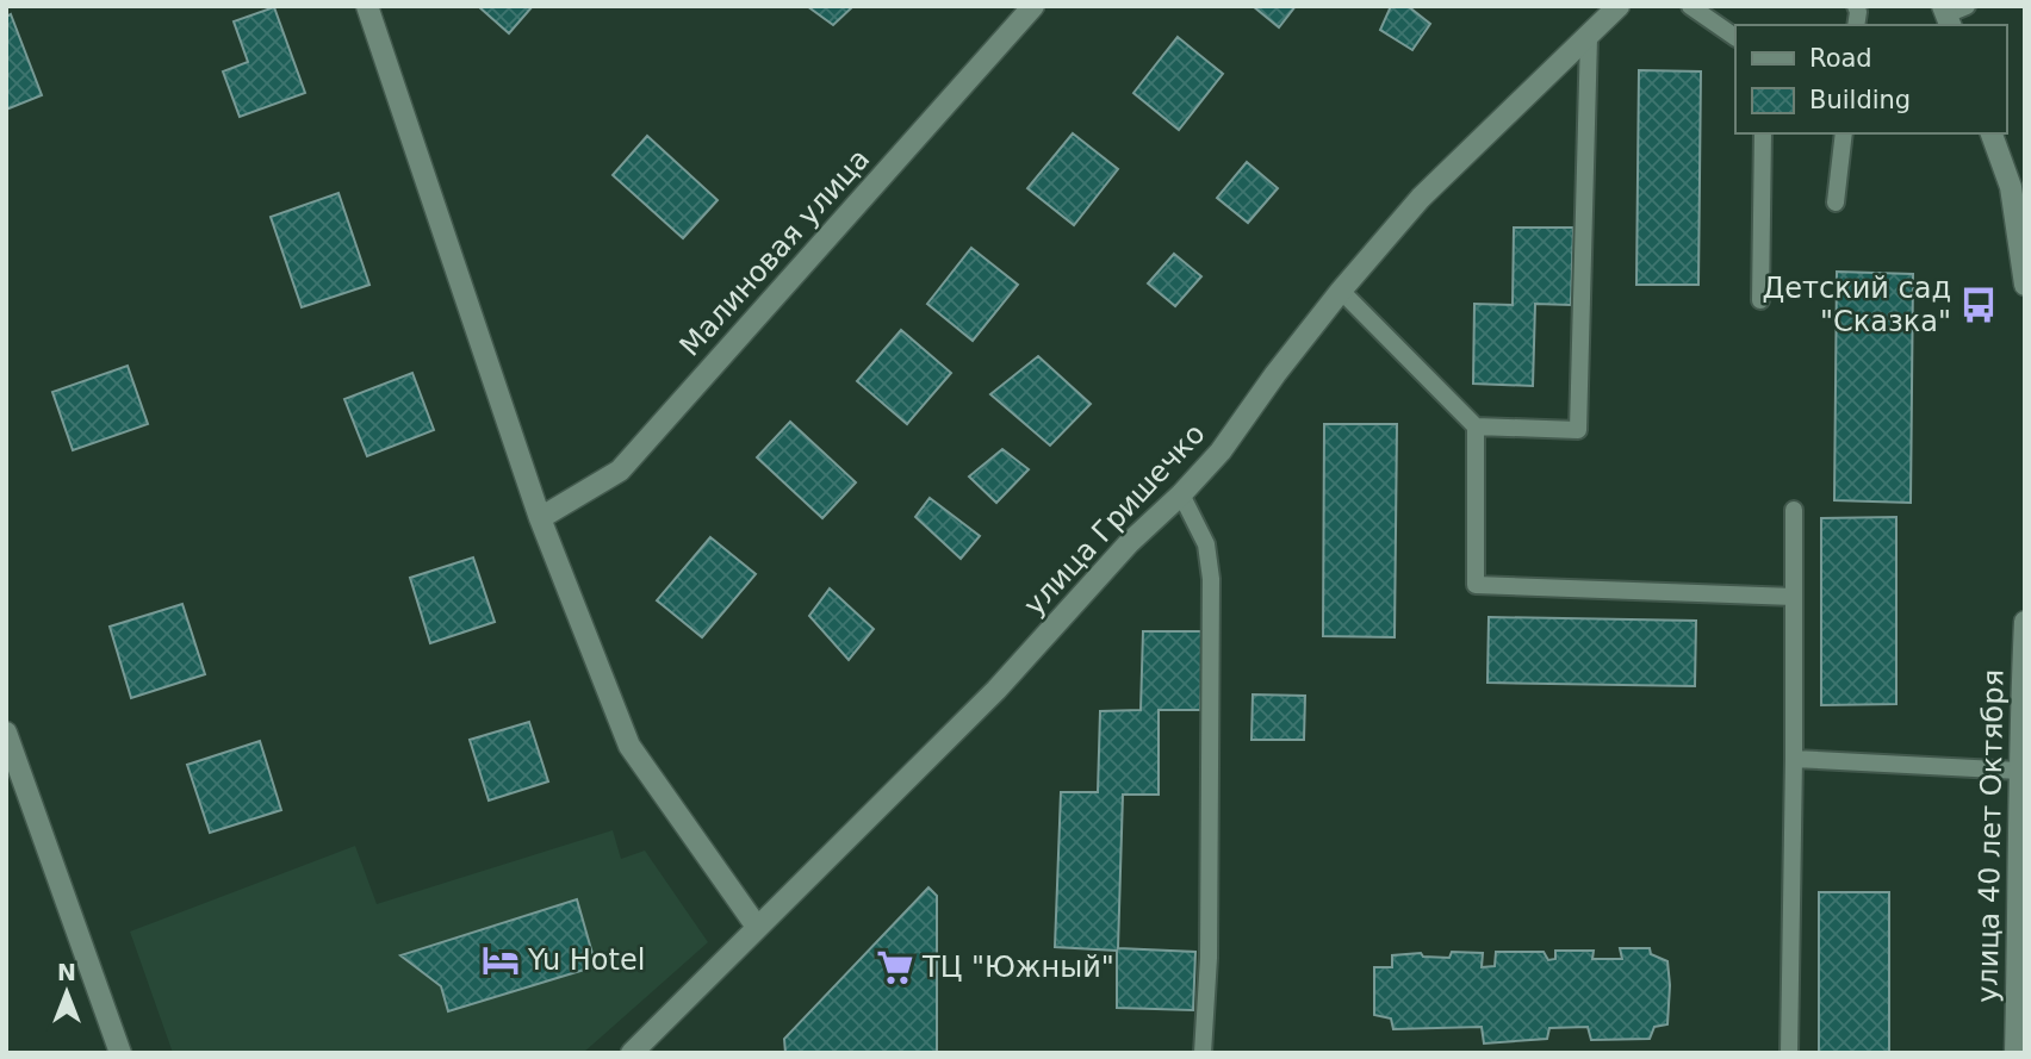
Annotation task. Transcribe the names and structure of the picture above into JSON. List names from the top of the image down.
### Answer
{
  "streets": {
    "street": ["Малиновая улица", "улица Гришечко", "улица 40 лет Октября"]
  },
  "places": {
    "bus stop": ["Детский сад \"Сказка\""],
    "hotel": ["Yu Hotel"],
    "supermarket": ["ТЦ \"Южный\""]
  },
  "legend": ["Road", "Building"],
  "north": "top"
}
